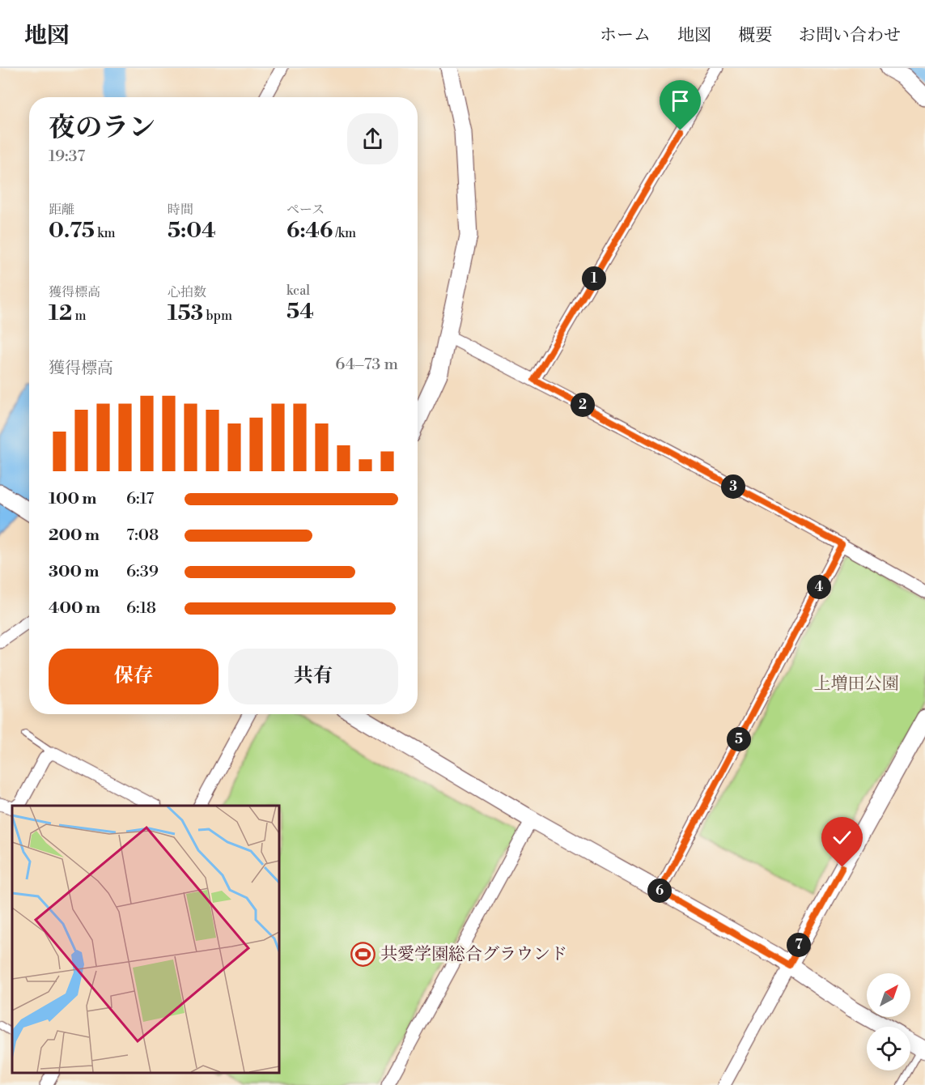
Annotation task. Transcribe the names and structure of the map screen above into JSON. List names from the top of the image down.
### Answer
{
  "parks": ["上増田公園"],
  "places": {
    "sports": ["共愛学園総合グラウンド"]
  },
  "north": "top right",
  "page": {
    "header": "地図",
    "nav": [
      "ホーム",
      "地図",
      "概要",
      "お問い合わせ"
    ],
    "heading": ["夜のラン", "19:37"],
    "stats": [
      ["距離", "0.75 km"],
      ["時間", "5:04"],
      ["ペース", "6:46 /km"],
      ["獲得標高", "12 m"],
      ["心拍数", "153 bpm"],
      ["kcal", "54"]
    ],
    "pins": [
      "1",
      "2",
      "3",
      "4",
      "5",
      "6",
      "7"
    ],
    "chart": ["獲得標高", "64–73 m"],
    "list": [
      {
        "name": "100 m",
        "note": "6:17"
      },
      {
        "name": "200 m",
        "note": "7:08"
      },
      {
        "name": "300 m",
        "note": "6:39"
      },
      {
        "name": "400 m",
        "note": "6:18"
      }
    ],
    "buttons": ["保存", "共有"]
  }
}
